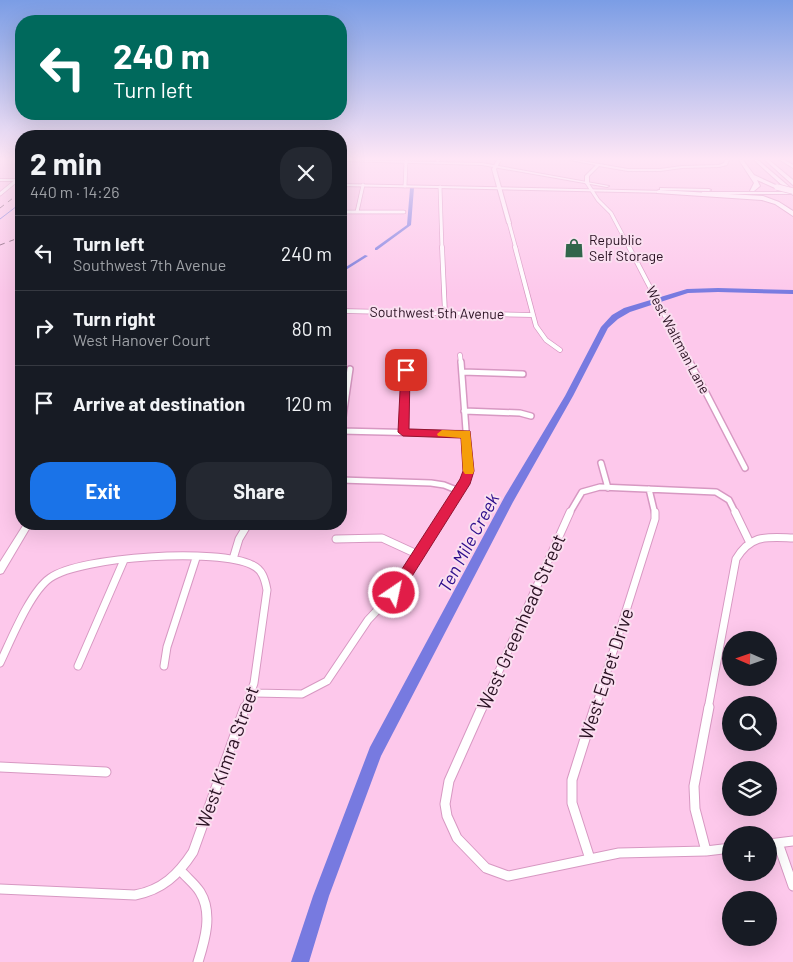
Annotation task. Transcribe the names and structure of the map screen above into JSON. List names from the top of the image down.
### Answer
{
  "streets": {
    "street": [
      "Southwest 5th Avenue",
      "West Waltman Lane",
      "West Greenhead Street",
      "West Egret Drive",
      "West Kimra Street"
    ]
  },
  "crossings": [
    ["West Greenhead Street", "West Egret Drive"]
  ],
  "water": ["Ten Mile Creek"],
  "places": {
    "shop": ["Republic Self Storage"]
  },
  "north": "left",
  "page": {
    "turn": ["240 m", "Turn left"],
    "heading": ["2 min", "440 m · 14:26"],
    "list": [
      {
        "name": "Turn left",
        "note": "Southwest 7th Avenue",
        "value": "240 m"
      },
      {
        "name": "Turn right",
        "note": "West Hanover Court",
        "value": "80 m"
      },
      {
        "name": "Arrive at destination",
        "value": "120 m"
      }
    ],
    "buttons": ["Exit", "Share"],
    "map_buttons": ["+", "−"]
  }
}
